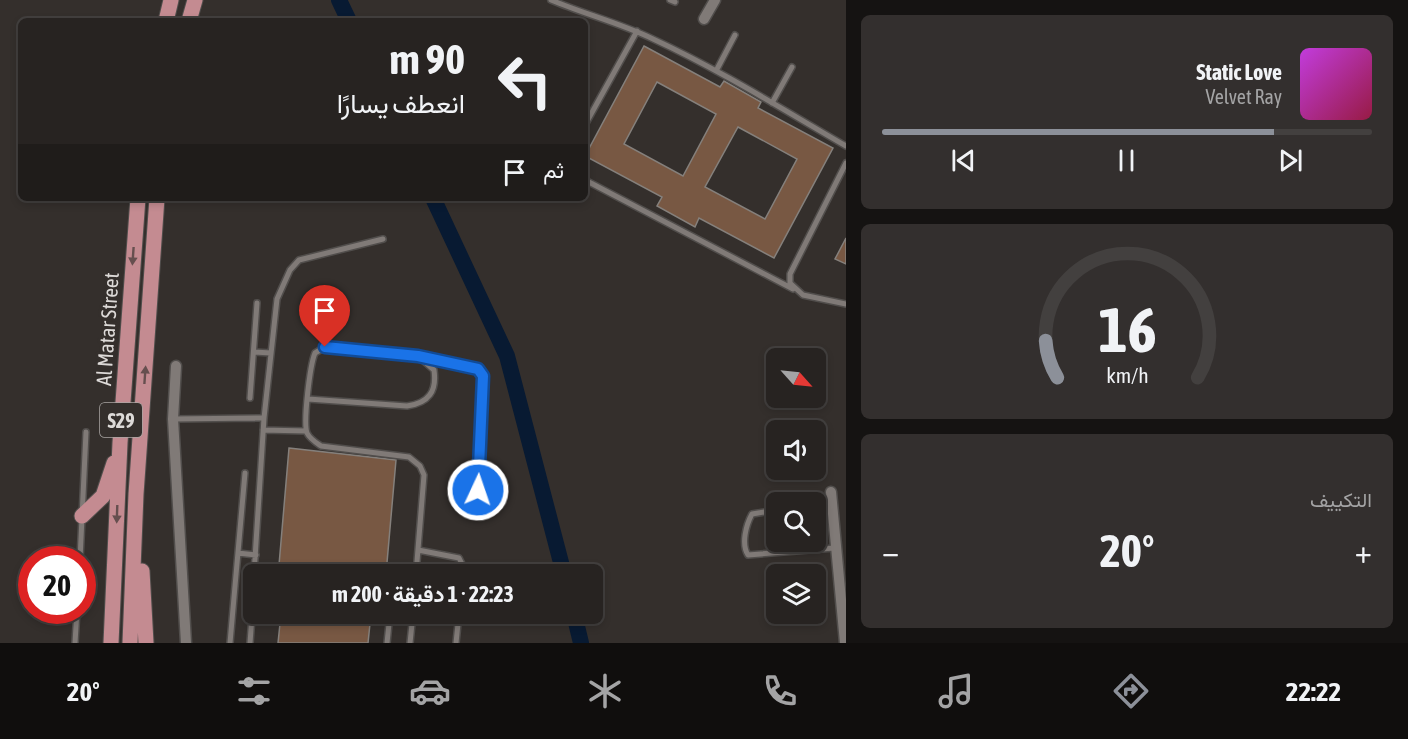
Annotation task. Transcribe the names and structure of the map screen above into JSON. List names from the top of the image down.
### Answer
{
  "streets": {
    "main road": ["Al Matar Street", "S29"]
  },
  "north": "bottom right",
  "page": {
    "turn": ["90 m", "انعطف يسارًا"],
    "song": ["Static Love", "Velvet Ray"],
    "then": "ثم",
    "tile": "التكييف",
    "heat": ["−", "20°", "+"],
    "limit": "20",
    "trip": "22:23 · 1 دقيقة · 200 m",
    "tabs": ["22:22", "20°"],
    "gauge": ["16", "km/h"]
  }
}
